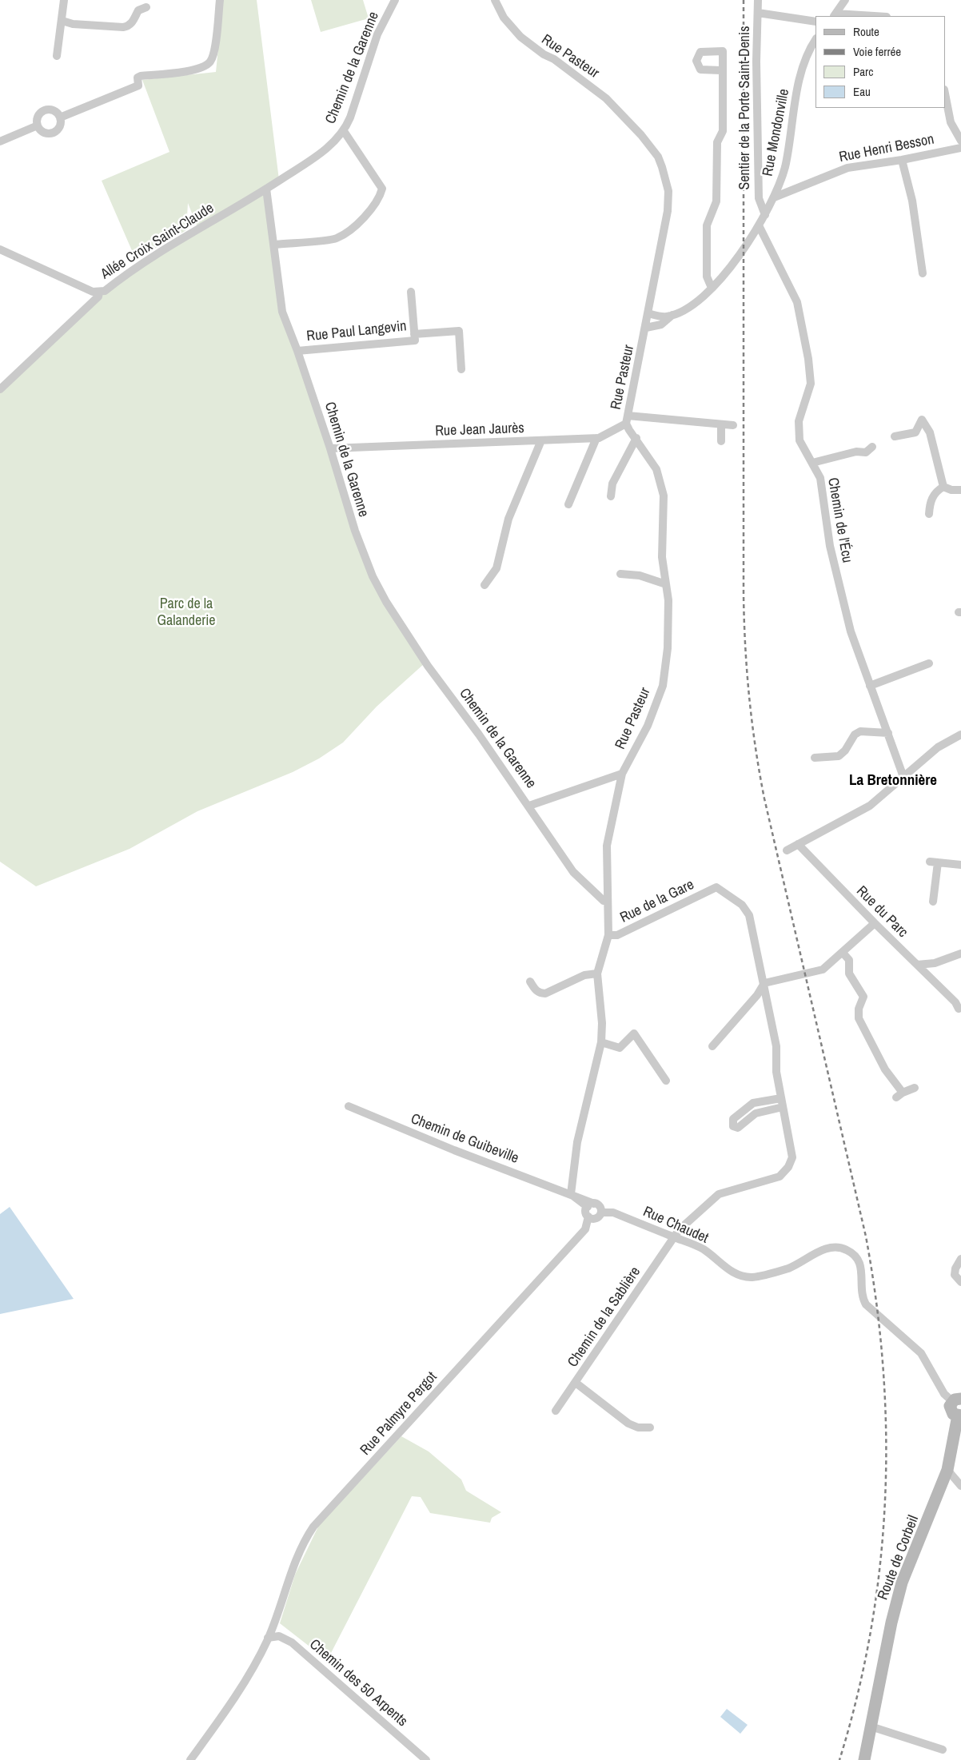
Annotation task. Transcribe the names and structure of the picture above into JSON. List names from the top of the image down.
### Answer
{
  "streets": {
    "main road": ["Route de Corbeil"],
    "street": [
      "Rue Pasteur",
      "Chemin de la Garenne",
      "Sentier de la Porte Saint-Denis",
      "Rue Mondonville",
      "Rue Henri Besson",
      "Allée Croix Saint-Claude",
      "Rue Paul Langevin",
      "Rue Jean Jaurès",
      "Chemin de l'Écu",
      "Rue de la Gare",
      "Rue du Parc",
      "Chemin de Guibeville",
      "Rue Chaudet",
      "Chemin de la Sablière",
      "Rue Palmyre Pergot",
      "Chemin des 50 Arpents"
    ]
  },
  "crossings": [
    ["Rue Pasteur", "Chemin de la Garenne"],
    ["Rue Pasteur", "Rue Mondonville"],
    ["Rue Pasteur", "Rue Jean Jaurès"],
    ["Rue Pasteur", "Rue de la Gare"],
    ["Chemin de la Garenne", "Allée Croix Saint-Claude"],
    ["Chemin de la Garenne", "Rue Paul Langevin"],
    ["Chemin de la Garenne", "Rue Jean Jaurès"],
    ["Sentier de la Porte Saint-Denis", "Rue Mondonville"],
    ["Rue Mondonville", "Rue Henri Besson"],
    ["Rue Mondonville", "Chemin de l'Écu"],
    ["Rue de la Gare", "Chemin de la Sablière"],
    ["Rue Chaudet", "Chemin de la Sablière"],
    ["Rue Palmyre Pergot", "Chemin des 50 Arpents"]
  ],
  "districts": ["La Bretonnière"],
  "parks": ["Parc de la Galanderie"],
  "legend": [
    "Route",
    "Voie ferrée",
    "Parc",
    "Eau"
  ]
}
